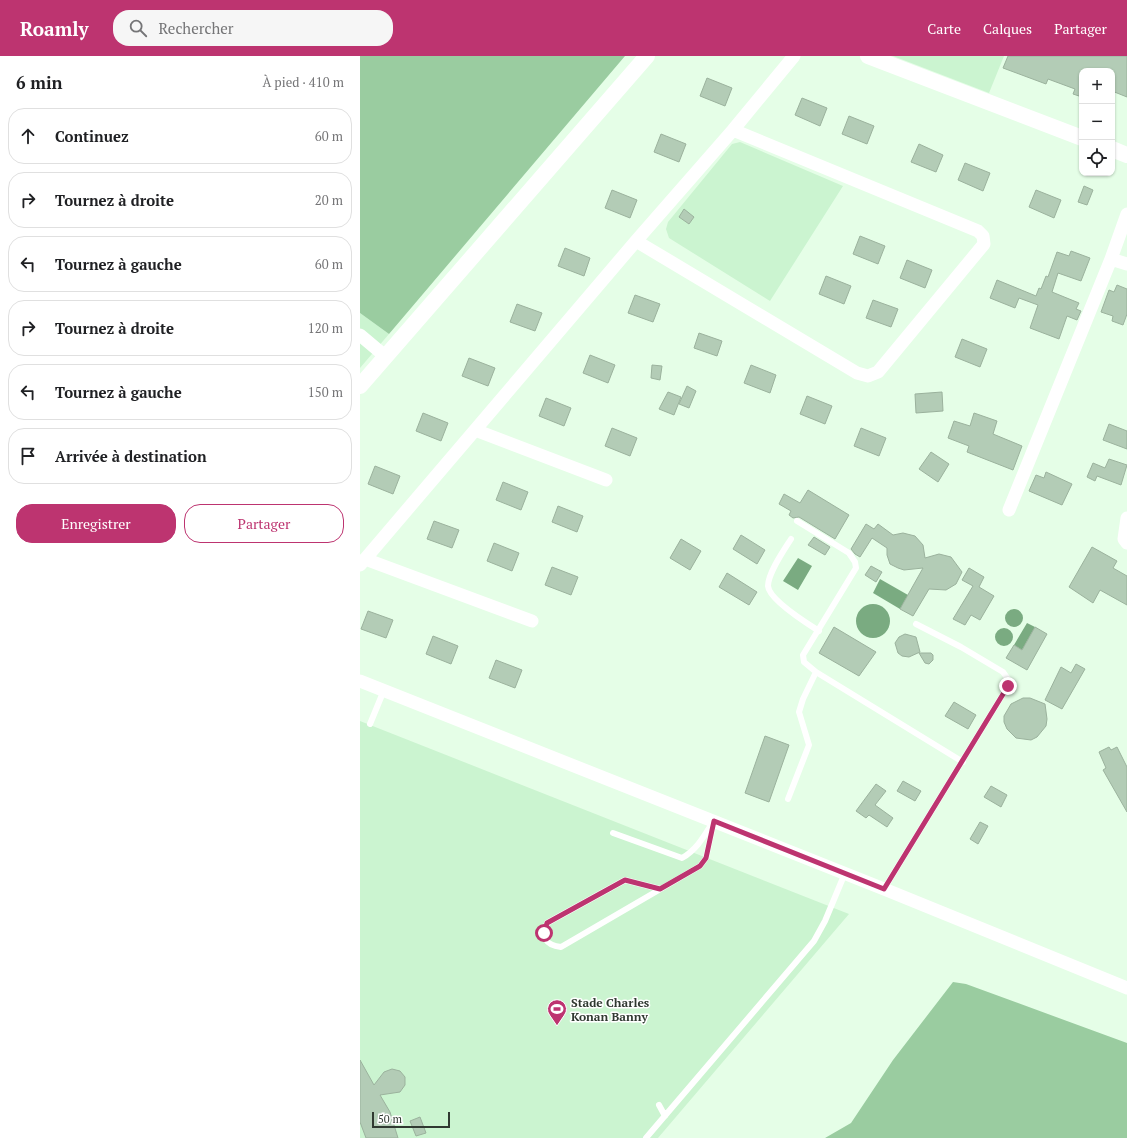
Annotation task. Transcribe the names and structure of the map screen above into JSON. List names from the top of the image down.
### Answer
{
  "places": {
    "sports": ["Stade Charles Konan Banny"]
  },
  "scale_bar": "50 m",
  "page": {
    "header": "Roamly",
    "search": "Rechercher",
    "nav": ["Carte", "Calques", "Partager"],
    "heading": ["6 min", "À pied · 410 m"],
    "map_buttons": ["+", "−"],
    "list": [
      ["Continuez", "60 m"],
      ["Tournez à droite", "20 m"],
      ["Tournez à gauche", "60 m"],
      ["Tournez à droite", "120 m"],
      ["Tournez à gauche", "150 m"],
      "Arrivée à destination"
    ],
    "buttons": ["Enregistrer", "Partager"],
    "scale": "50 m"
  }
}
